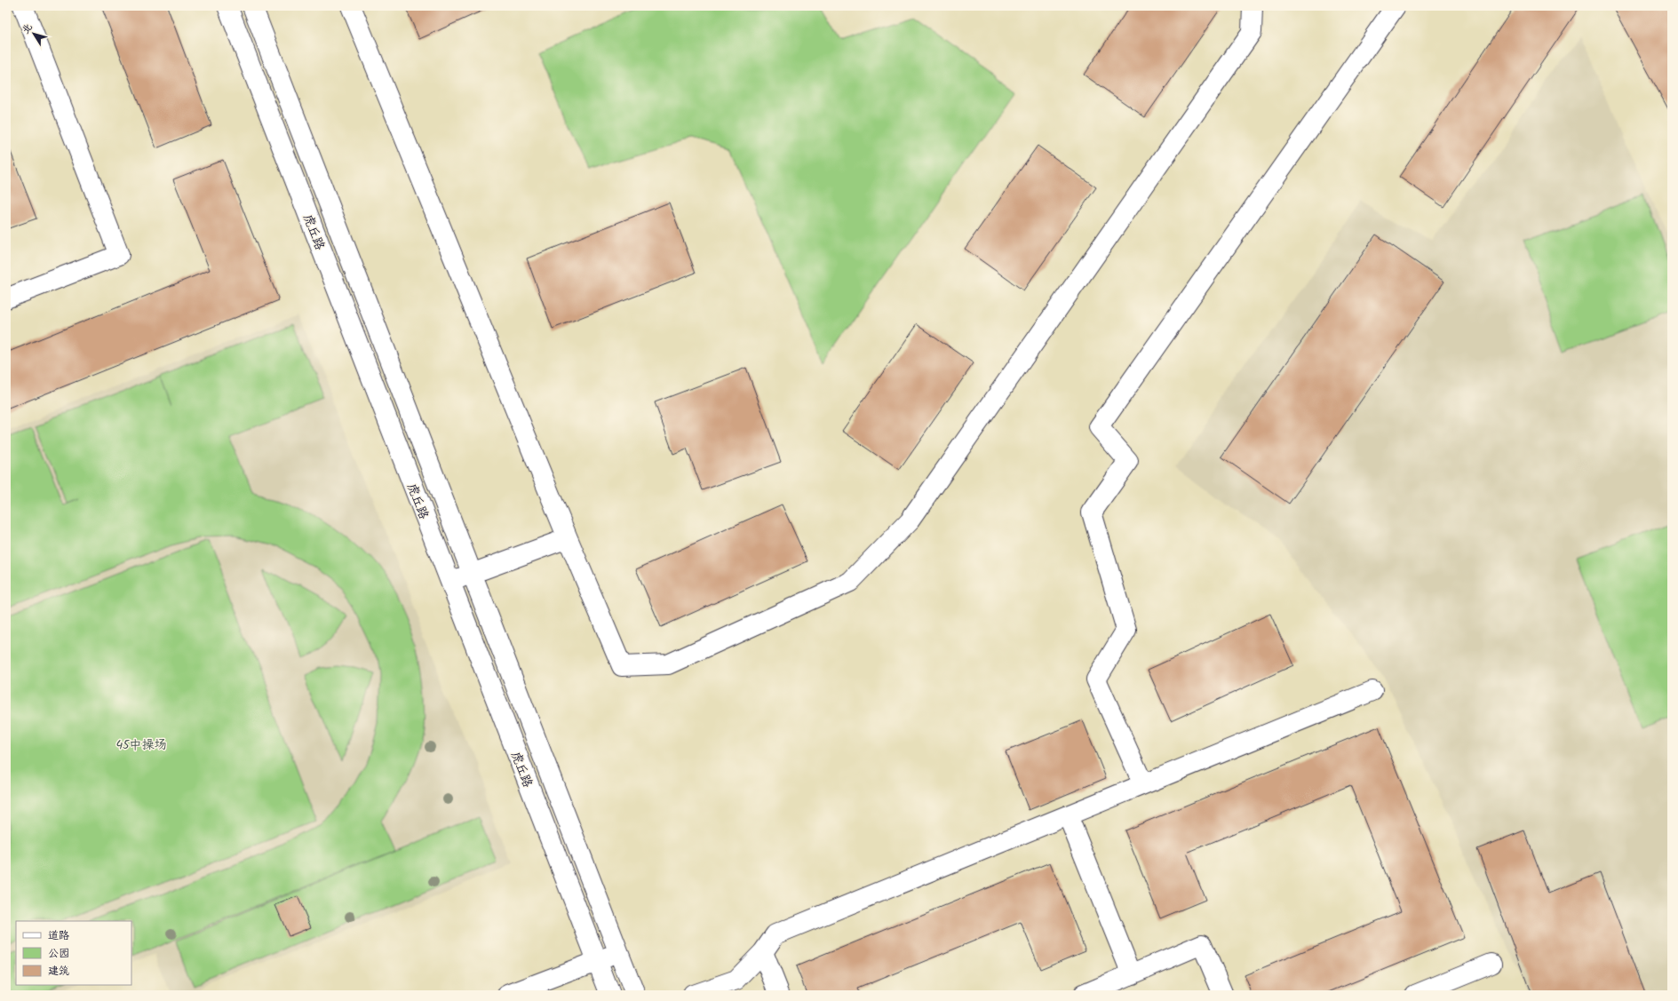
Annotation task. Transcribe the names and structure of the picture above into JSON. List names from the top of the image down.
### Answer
{
  "streets": {
    "street": ["虎丘路"]
  },
  "parks": ["45中操场"],
  "legend": ["道路", "公园", "建筑"],
  "north": "top left"
}
